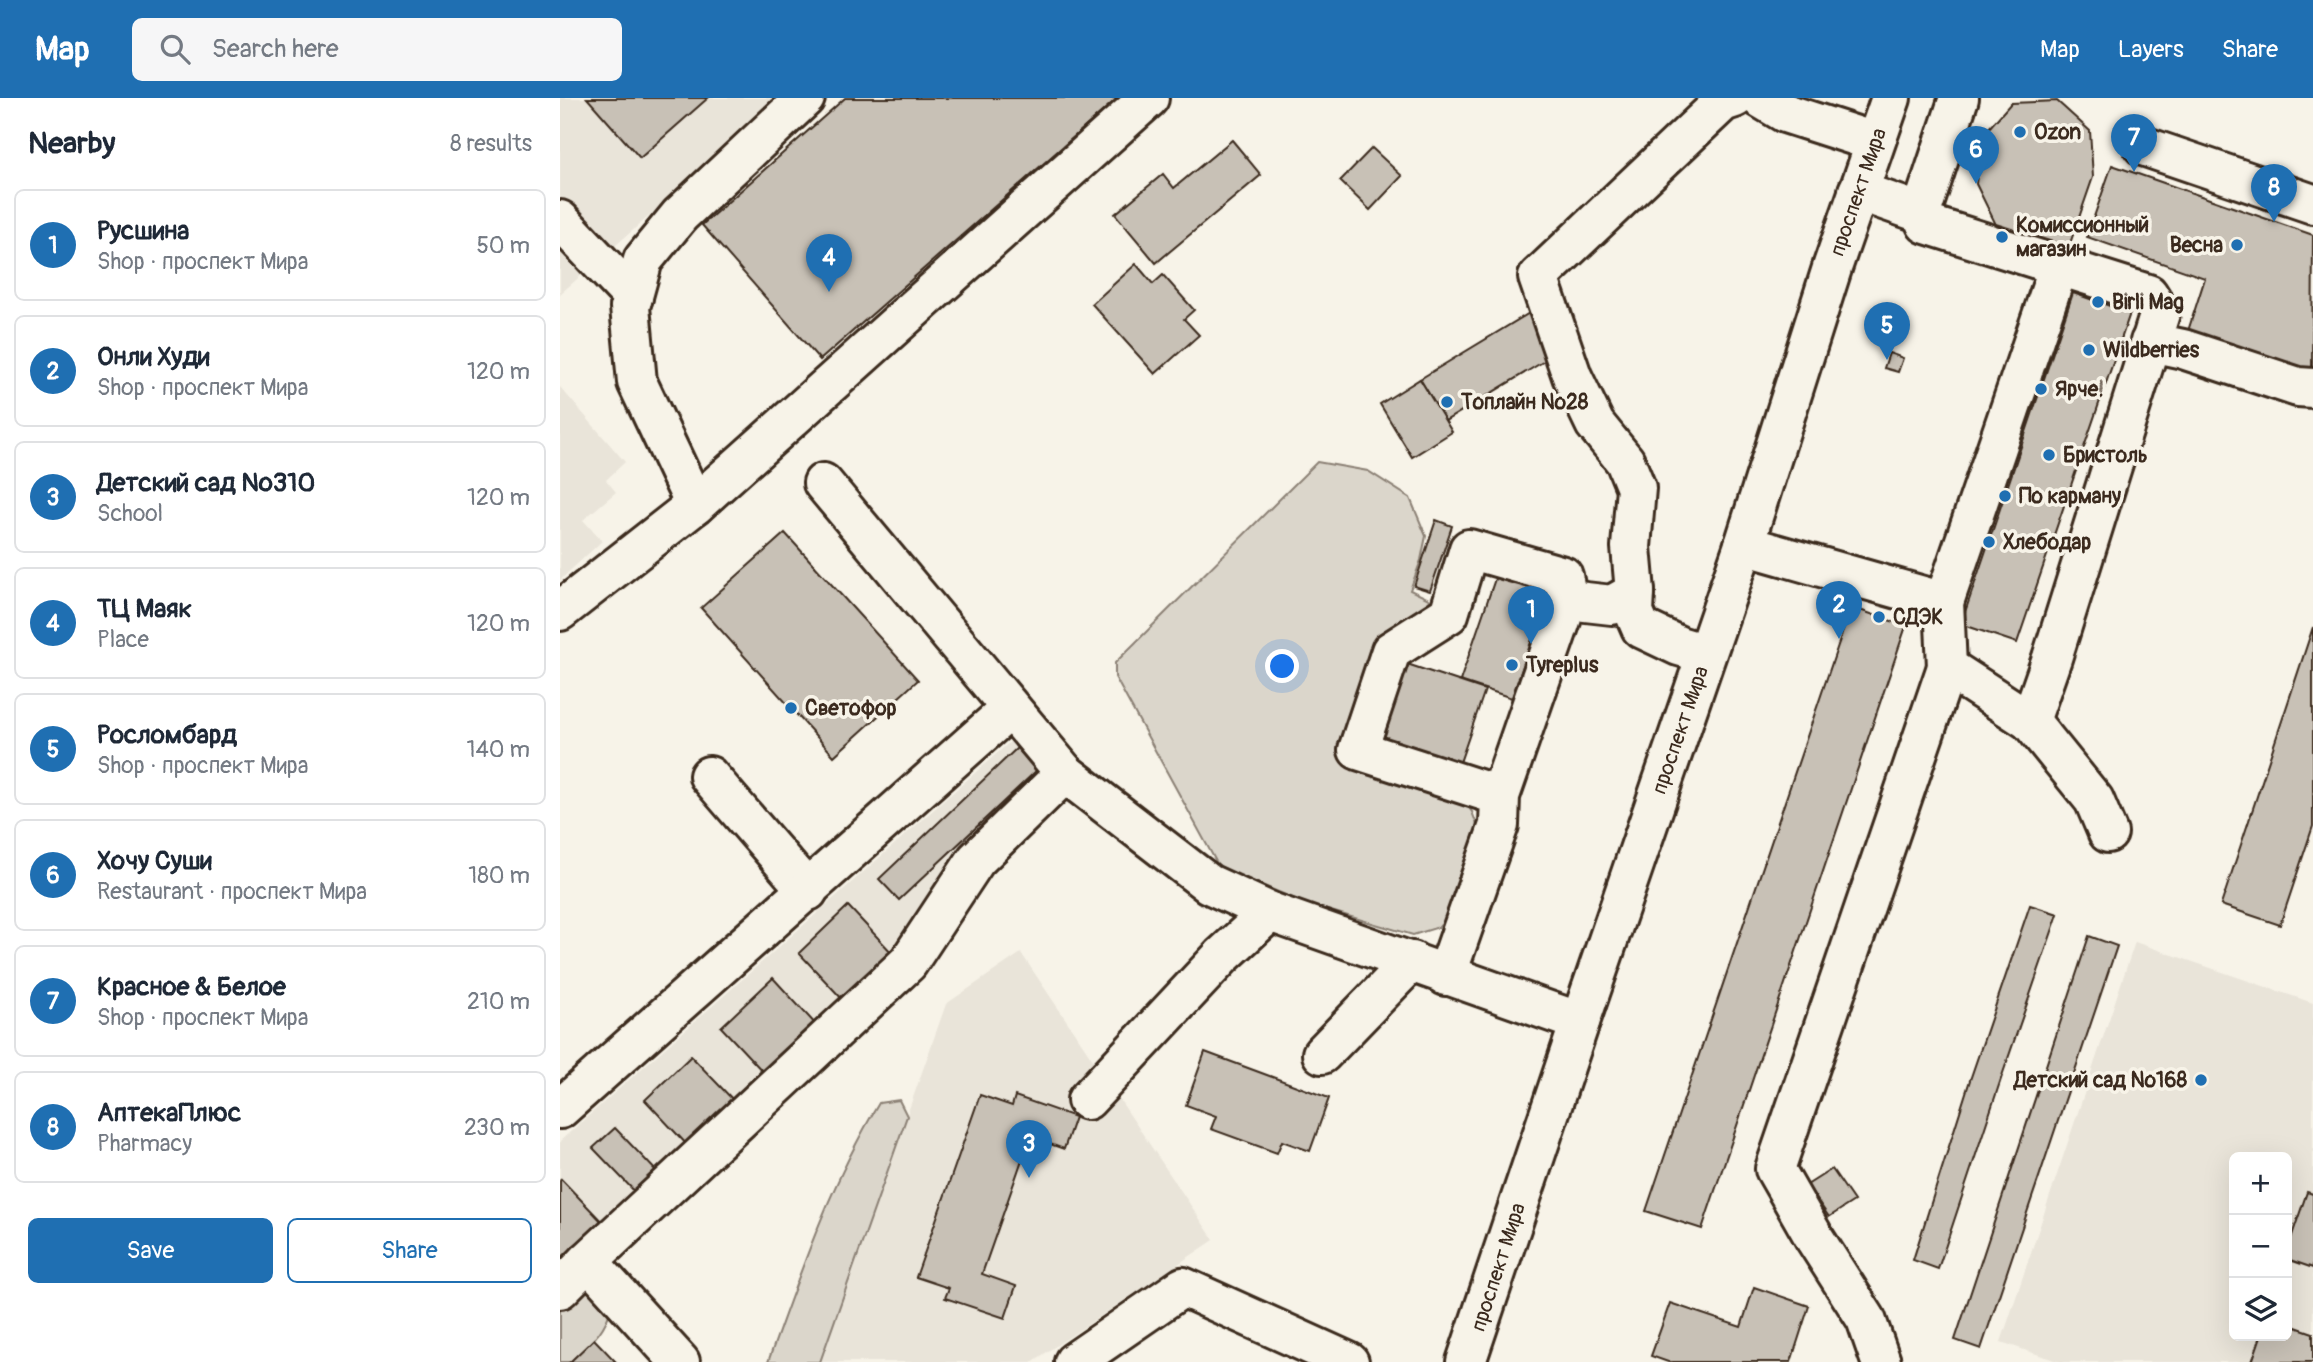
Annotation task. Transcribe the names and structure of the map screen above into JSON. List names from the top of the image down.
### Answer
{
  "streets": {
    "main road": ["проспект Мира"]
  },
  "places": [
    "Ozon",
    "Комиссионный магазин",
    "Весна",
    "Birli Mag",
    "Wildberries",
    "Ярче!",
    "Топлайн №28",
    "Бристоль",
    "По карману",
    "Хлебодар",
    "СДЭК",
    "Tyreplus",
    "Светофор",
    "Детский сад №168"
  ],
  "page": {
    "header": "Map",
    "search": "Search here",
    "nav": ["Map", "Layers", "Share"],
    "heading": ["Nearby", "8 results"],
    "pins": [
      "7",
      "6",
      "8",
      "4",
      "5",
      "2",
      "1",
      "3"
    ],
    "list": [
      {
        "mark": "1",
        "name": "Русшина",
        "note": "Shop · проспект Мира",
        "value": "50 m"
      },
      {
        "mark": "2",
        "name": "Онли Худи",
        "note": "Shop · проспект Мира",
        "value": "120 m"
      },
      {
        "mark": "3",
        "name": "Детский сад №310",
        "note": "School",
        "value": "120 m"
      },
      {
        "mark": "4",
        "name": "ТЦ Маяк",
        "note": "Place",
        "value": "120 m"
      },
      {
        "mark": "5",
        "name": "Росломбард",
        "note": "Shop · проспект Мира",
        "value": "140 m"
      },
      {
        "mark": "6",
        "name": "Хочу Суши",
        "note": "Restaurant · проспект Мира",
        "value": "180 m"
      },
      {
        "mark": "7",
        "name": "Красное & Белое",
        "note": "Shop · проспект Мира",
        "value": "210 m"
      },
      {
        "mark": "8",
        "name": "АптекаПлюс",
        "note": "Pharmacy",
        "value": "230 m"
      }
    ],
    "map_buttons": ["+", "−"],
    "buttons": ["Save", "Share"]
  }
}
